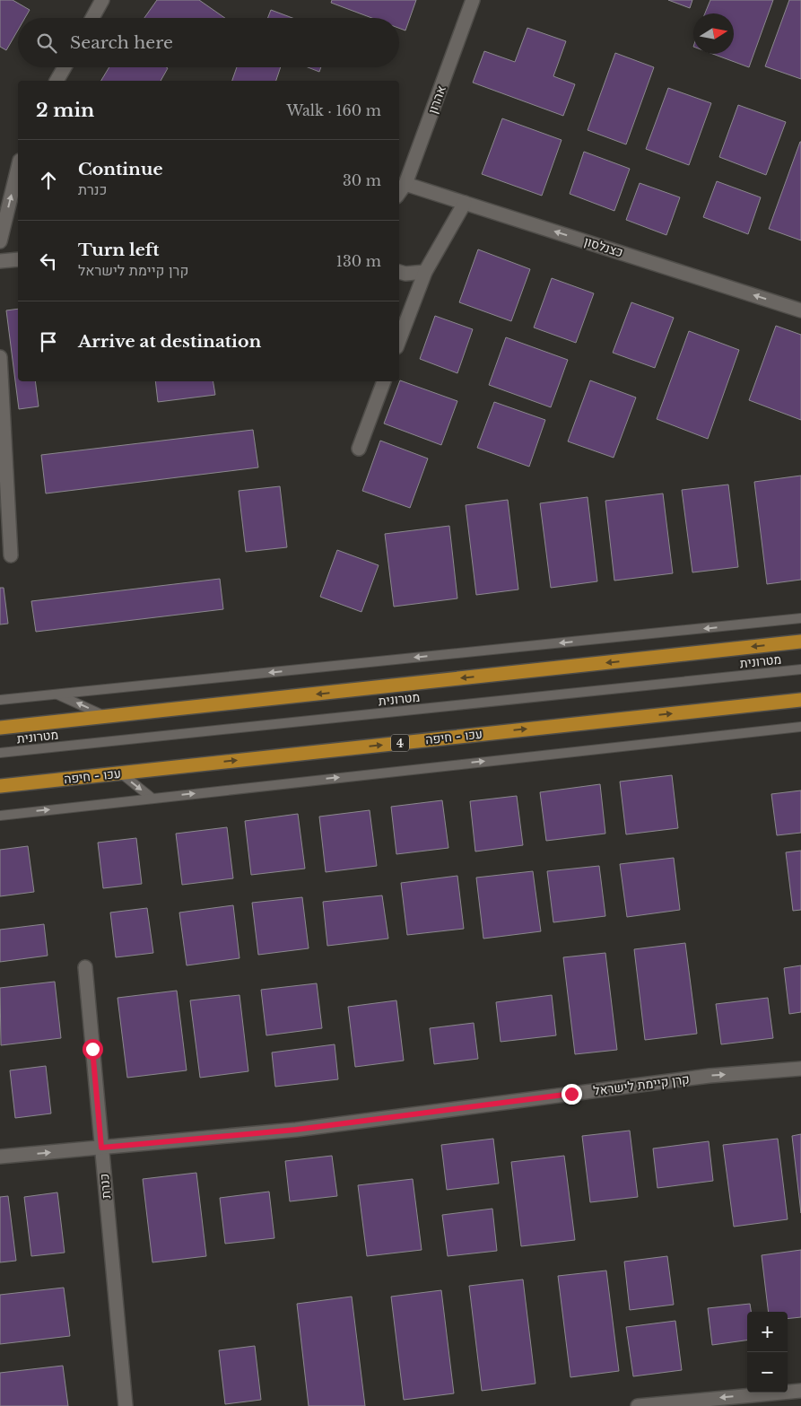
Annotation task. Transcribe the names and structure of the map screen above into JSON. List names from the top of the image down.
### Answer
{
  "streets": {
    "highway": ["עכו - חיפה", "4"],
    "street": [
      "אהרון",
      "כצנלסון",
      "קרן קיימת לישראל",
      "כנרת"
    ],
    "lane": ["מטרונית"]
  },
  "crossings": [
    ["אהרון", "כצנלסון"],
    ["קרן קיימת לישראל", "כנרת"]
  ],
  "one_way": ["כצנלסון", "קרן קיימת לישראל"],
  "north": "right",
  "page": {
    "search": "Search here",
    "heading": ["2 min", "Walk · 160 m"],
    "list": [
      ["Continue", "כנרת", "30 m"],
      ["Turn left", "קרן קיימת לישראל", "130 m"],
      "Arrive at destination"
    ],
    "map_buttons": ["+", "−"]
  }
}
